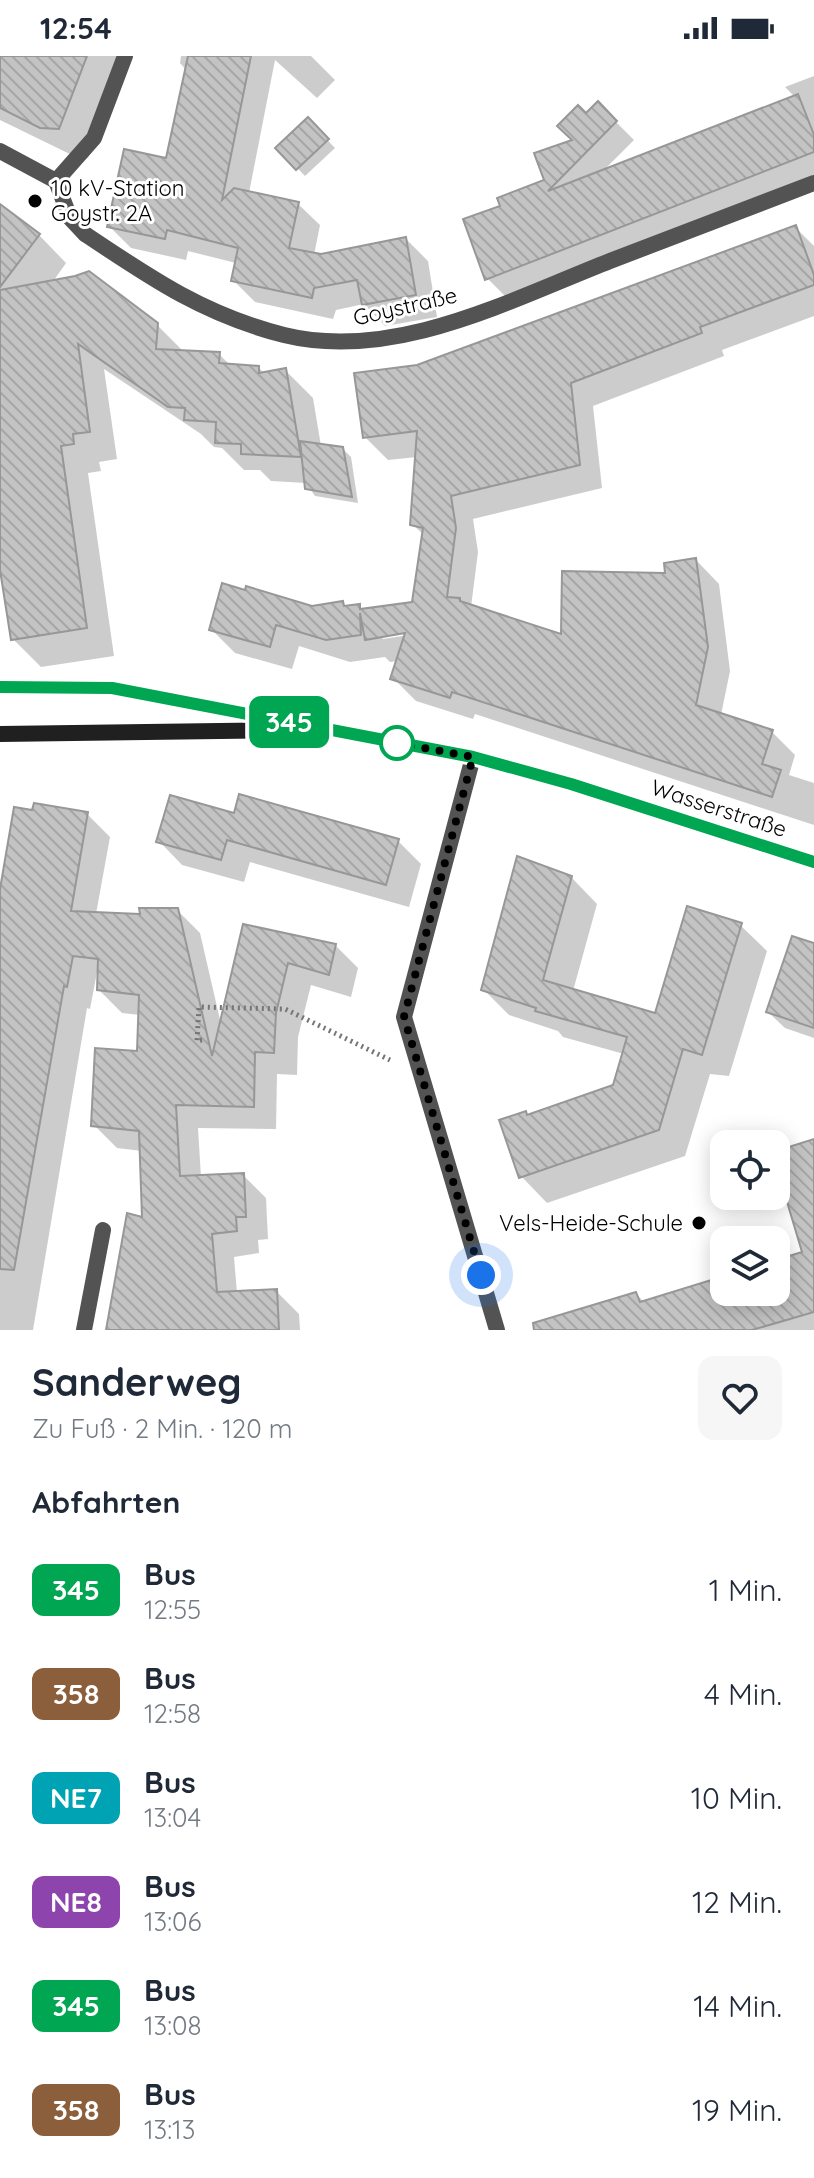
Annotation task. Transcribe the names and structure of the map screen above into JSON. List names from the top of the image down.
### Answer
{
  "streets": {
    "street": ["Goystraße", "Wasserstraße"]
  },
  "places": ["10 kV-Station Goystr. 2A", "Vels-Heide-Schule"],
  "lines": ["bus line 345"],
  "page": {
    "status": "12:54",
    "on_map": "345",
    "heading": [
      ["Sanderweg", "Zu Fuß · 2 Min. · 120 m"],
      "Abfahrten"
    ],
    "list": [
      {
        "mark": "345",
        "name": "Bus",
        "note": "12:55",
        "value": "1 Min."
      },
      {
        "mark": "358",
        "name": "Bus",
        "note": "12:58",
        "value": "4 Min."
      },
      {
        "mark": "NE7",
        "name": "Bus",
        "note": "13:04",
        "value": "10 Min."
      },
      {
        "mark": "NE8",
        "name": "Bus",
        "note": "13:06",
        "value": "12 Min."
      },
      {
        "mark": "345",
        "name": "Bus",
        "note": "13:08",
        "value": "14 Min."
      },
      {
        "mark": "358",
        "name": "Bus",
        "note": "13:13",
        "value": "19 Min."
      }
    ]
  }
}
